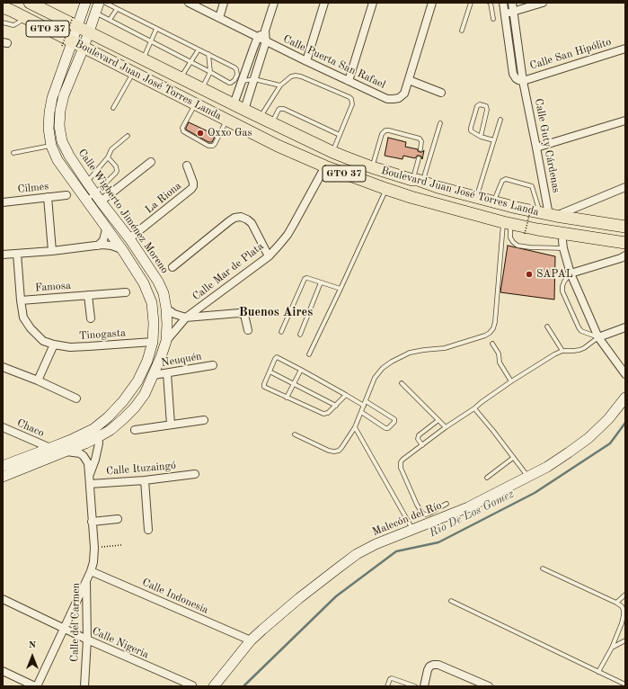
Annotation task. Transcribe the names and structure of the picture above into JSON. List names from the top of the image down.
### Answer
{
  "streets": {
    "main road": ["GTO 37", "Boulevard Juan José Torres Landa"],
    "street": [
      "Calle San Hipólito",
      "Calle Puerta San Rafael",
      "Calle Guty Cárdenas",
      "Cilmes",
      "La Riona",
      "Calle Wigberto Jiménez Moreno",
      "Calle Mar de Plata",
      "Famosa",
      "Tinogasta",
      "Neuquén",
      "Chaco",
      "Calle Ituzaingó",
      "Malecón del Río",
      "Calle Indonesia",
      "Calle del Carmen",
      "Calle Nigeria"
    ]
  },
  "crossings": [
    ["Calle San Hipólito", "Calle Guty Cárdenas"],
    ["Boulevard Juan José Torres Landa", "Calle Guty Cárdenas"],
    ["Boulevard Juan José Torres Landa", "Calle Wigberto Jiménez Moreno"],
    ["Boulevard Juan José Torres Landa", "Calle Mar de Plata"],
    ["La Riona", "Calle Wigberto Jiménez Moreno"],
    ["Calle Wigberto Jiménez Moreno", "Calle Mar de Plata"],
    ["Calle Wigberto Jiménez Moreno", "Tinogasta"],
    ["Calle Wigberto Jiménez Moreno", "Neuquén"],
    ["Calle Wigberto Jiménez Moreno", "Chaco"],
    ["Calle Wigberto Jiménez Moreno", "Calle del Carmen"],
    ["Calle Ituzaingó", "Calle del Carmen"],
    ["Malecón del Río", "Calle Indonesia"],
    ["Calle Indonesia", "Calle del Carmen"],
    ["Calle del Carmen", "Calle Nigeria"]
  ],
  "districts": ["Buenos Aires"],
  "water": ["Rio De Los Gomez"],
  "places": ["Oxxo Gas", "SAPAL"],
  "north": "top"
}
